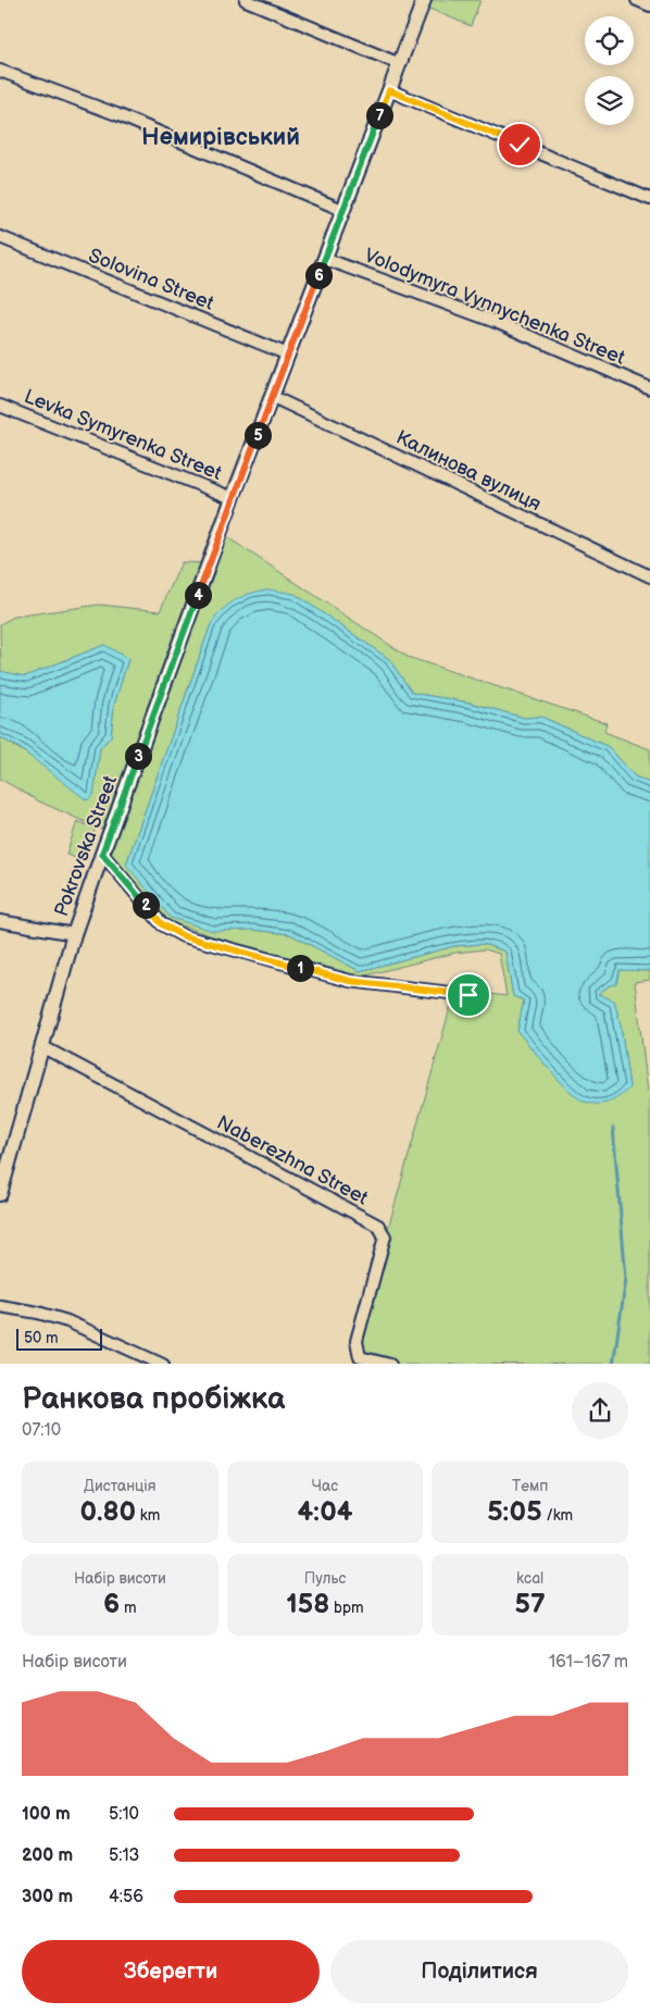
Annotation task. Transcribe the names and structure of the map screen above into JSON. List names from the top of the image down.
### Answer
{
  "streets": {
    "street": [
      "Solovina Street",
      "Volodymyra Vynnychenka Street",
      "Levka Symyrenka Street",
      "Калинова вулиця",
      "Pokrovska Street",
      "Naberezhna Street"
    ]
  },
  "crossings": [
    ["Solovina Street", "Pokrovska Street"],
    ["Volodymyra Vynnychenka Street", "Pokrovska Street"],
    ["Levka Symyrenka Street", "Pokrovska Street"],
    ["Калинова вулиця", "Pokrovska Street"],
    ["Pokrovska Street", "Naberezhna Street"]
  ],
  "districts": ["Немирівський"],
  "scale_bar": "50 m",
  "page": {
    "pins": [
      "7",
      "6",
      "5",
      "4",
      "3",
      "2",
      "1"
    ],
    "scale": "50 m",
    "heading": ["Ранкова пробіжка", "07:10"],
    "stats": [
      ["Дистанція", "0.80 km"],
      ["Час", "4:04"],
      ["Темп", "5:05 /km"],
      ["Набір висоти", "6 m"],
      ["Пульс", "158 bpm"],
      ["kcal", "57"]
    ],
    "chart": ["Набір висоти", "161–167 m"],
    "list": [
      {
        "name": "100 m",
        "note": "5:10"
      },
      {
        "name": "200 m",
        "note": "5:13"
      },
      {
        "name": "300 m",
        "note": "4:56"
      }
    ],
    "buttons": ["Зберегти", "Поділитися"]
  }
}
